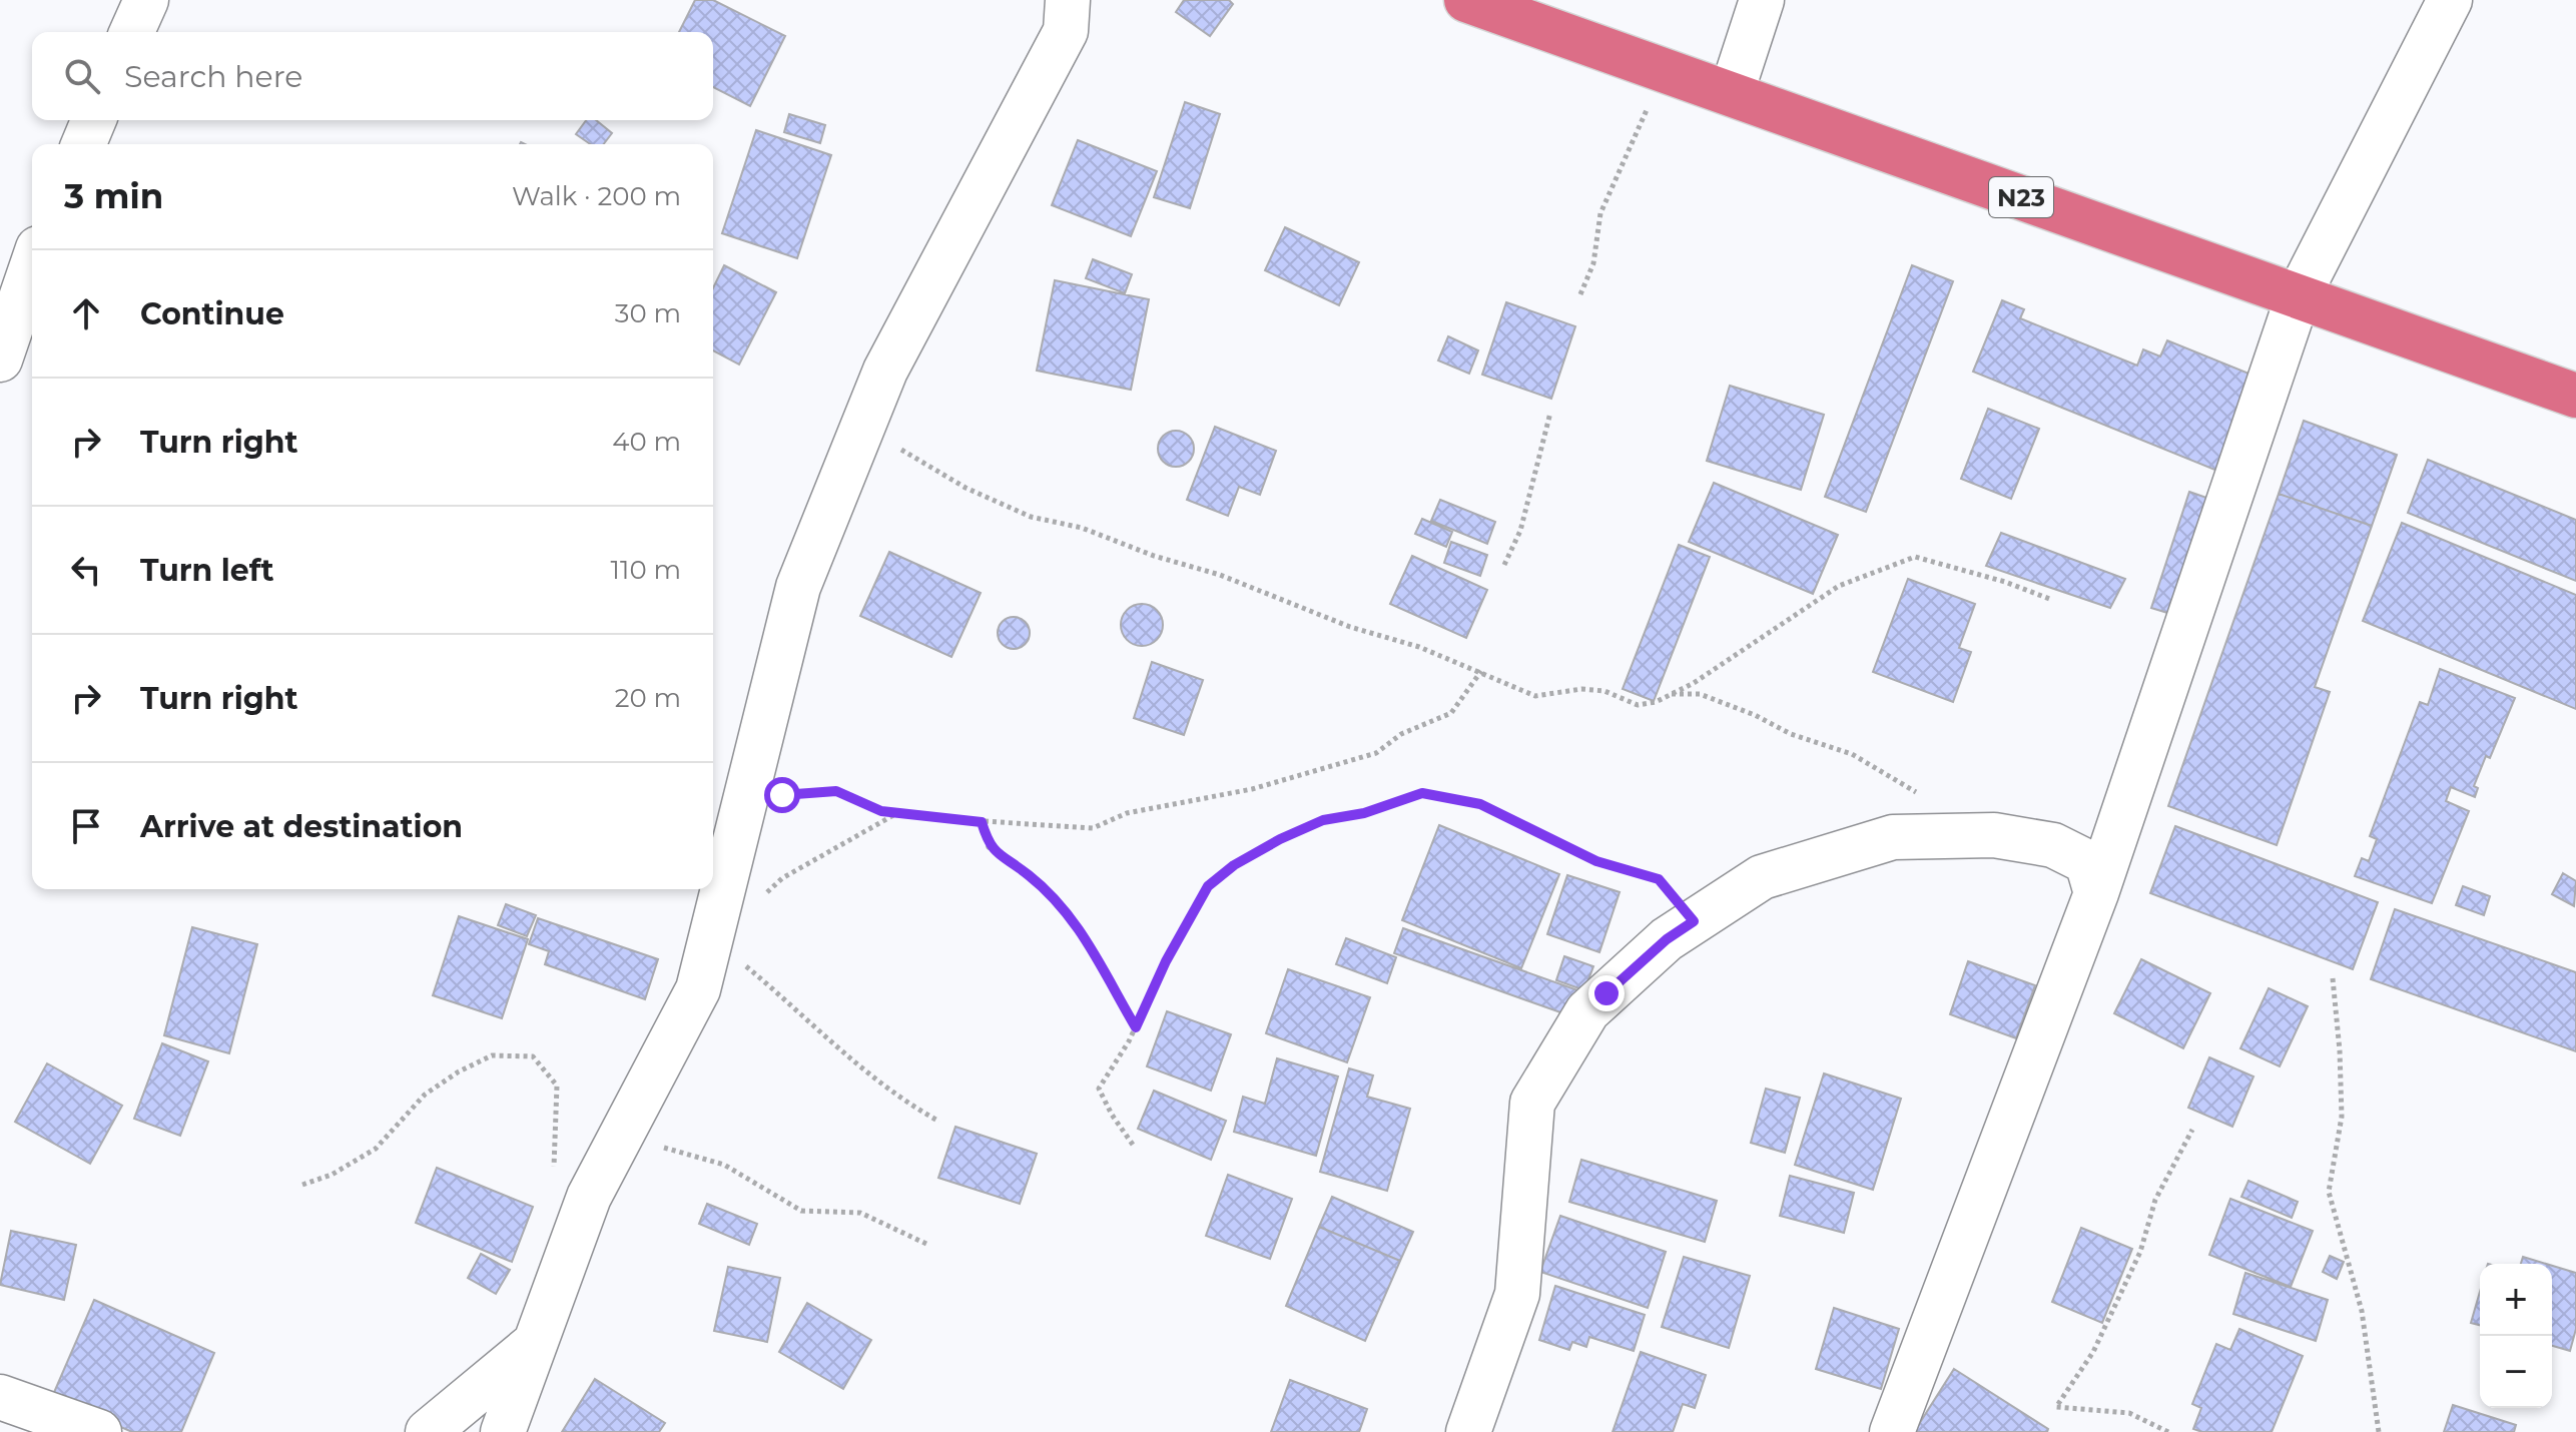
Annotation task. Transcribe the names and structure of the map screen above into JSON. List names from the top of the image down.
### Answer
{
  "streets": {
    "highway": ["N23"]
  },
  "page": {
    "search": "Search here",
    "heading": ["3 min", "Walk · 200 m"],
    "list": [
      ["Continue", "30 m"],
      ["Turn right", "40 m"],
      ["Turn left", "110 m"],
      ["Turn right", "20 m"],
      "Arrive at destination"
    ],
    "map_buttons": ["+", "−"]
  }
}
